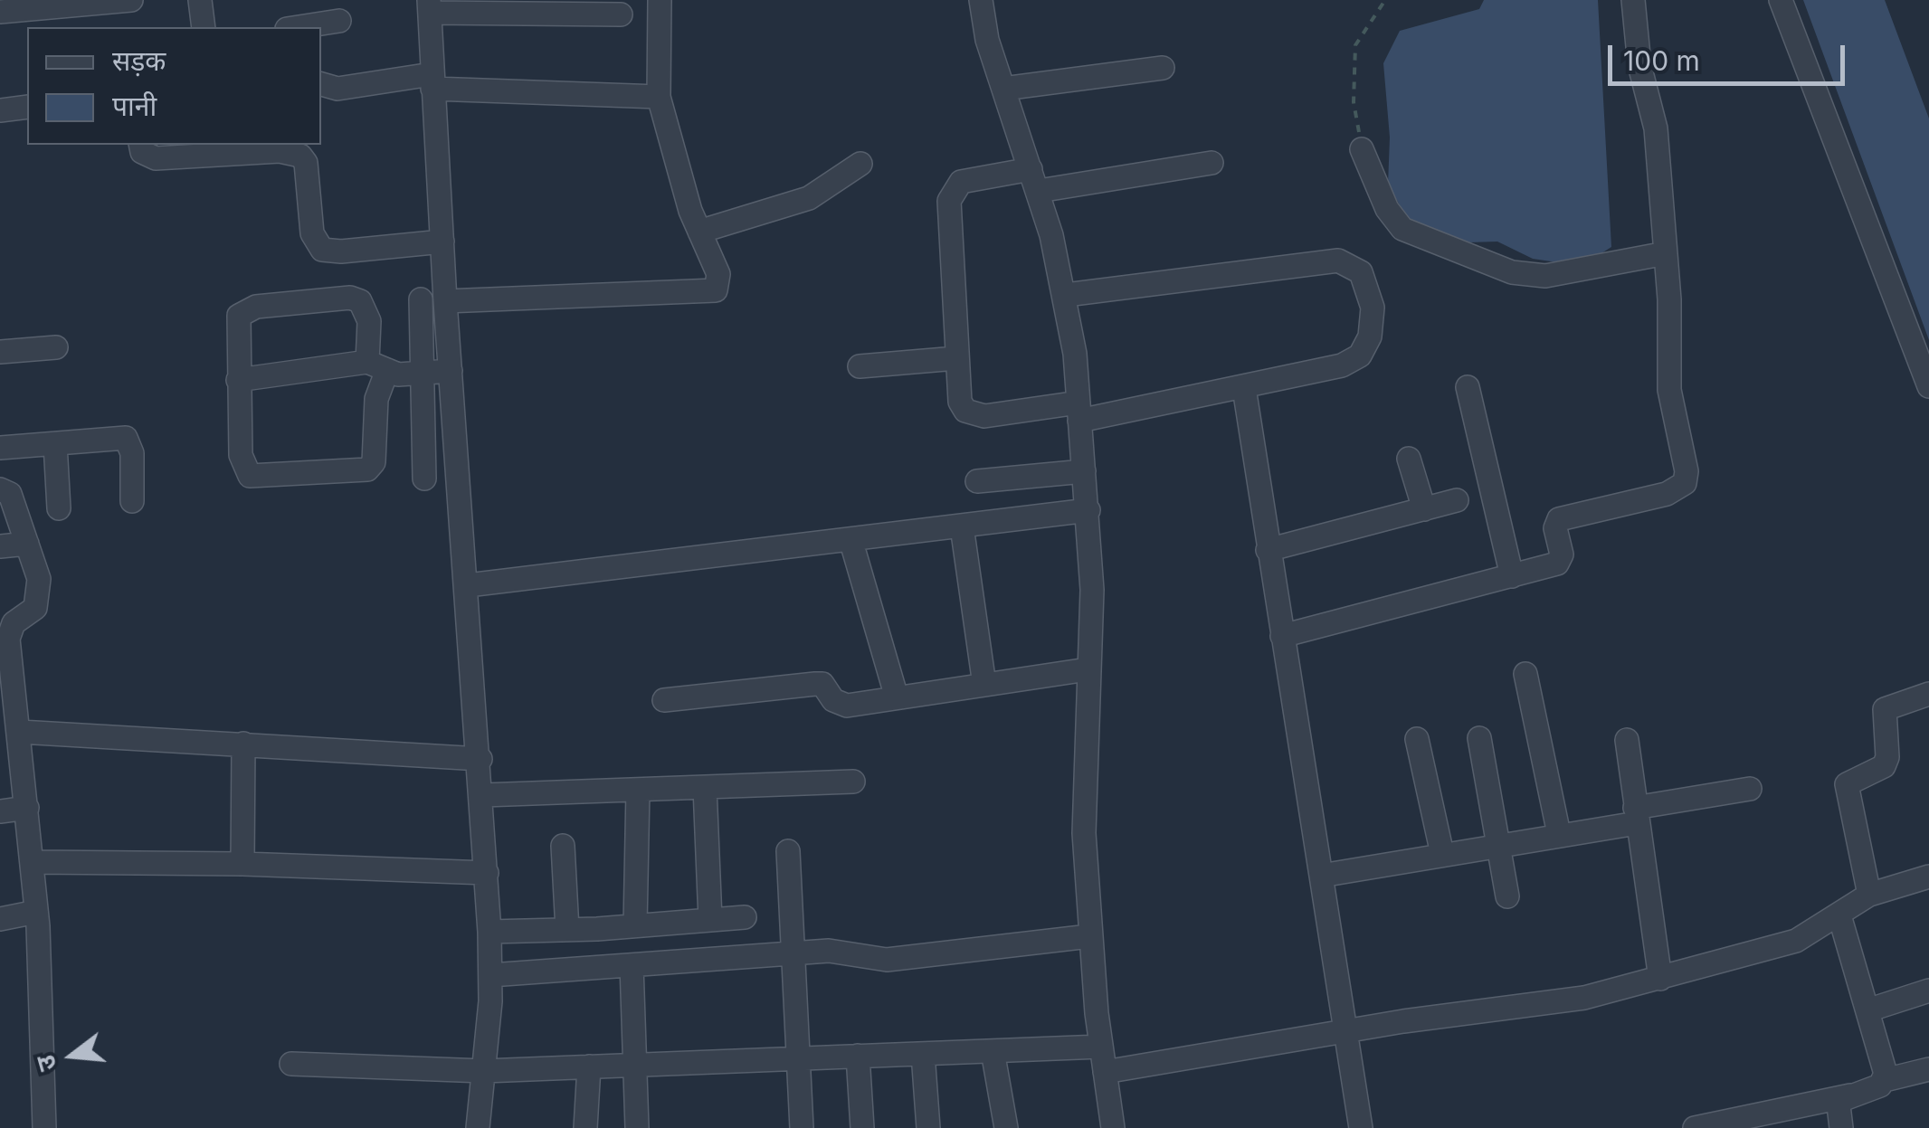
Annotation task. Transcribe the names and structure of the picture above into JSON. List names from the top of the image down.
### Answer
{
  "legend": ["सड़क", "पानी"],
  "scale_bar": "100 m",
  "north": "left"
}
